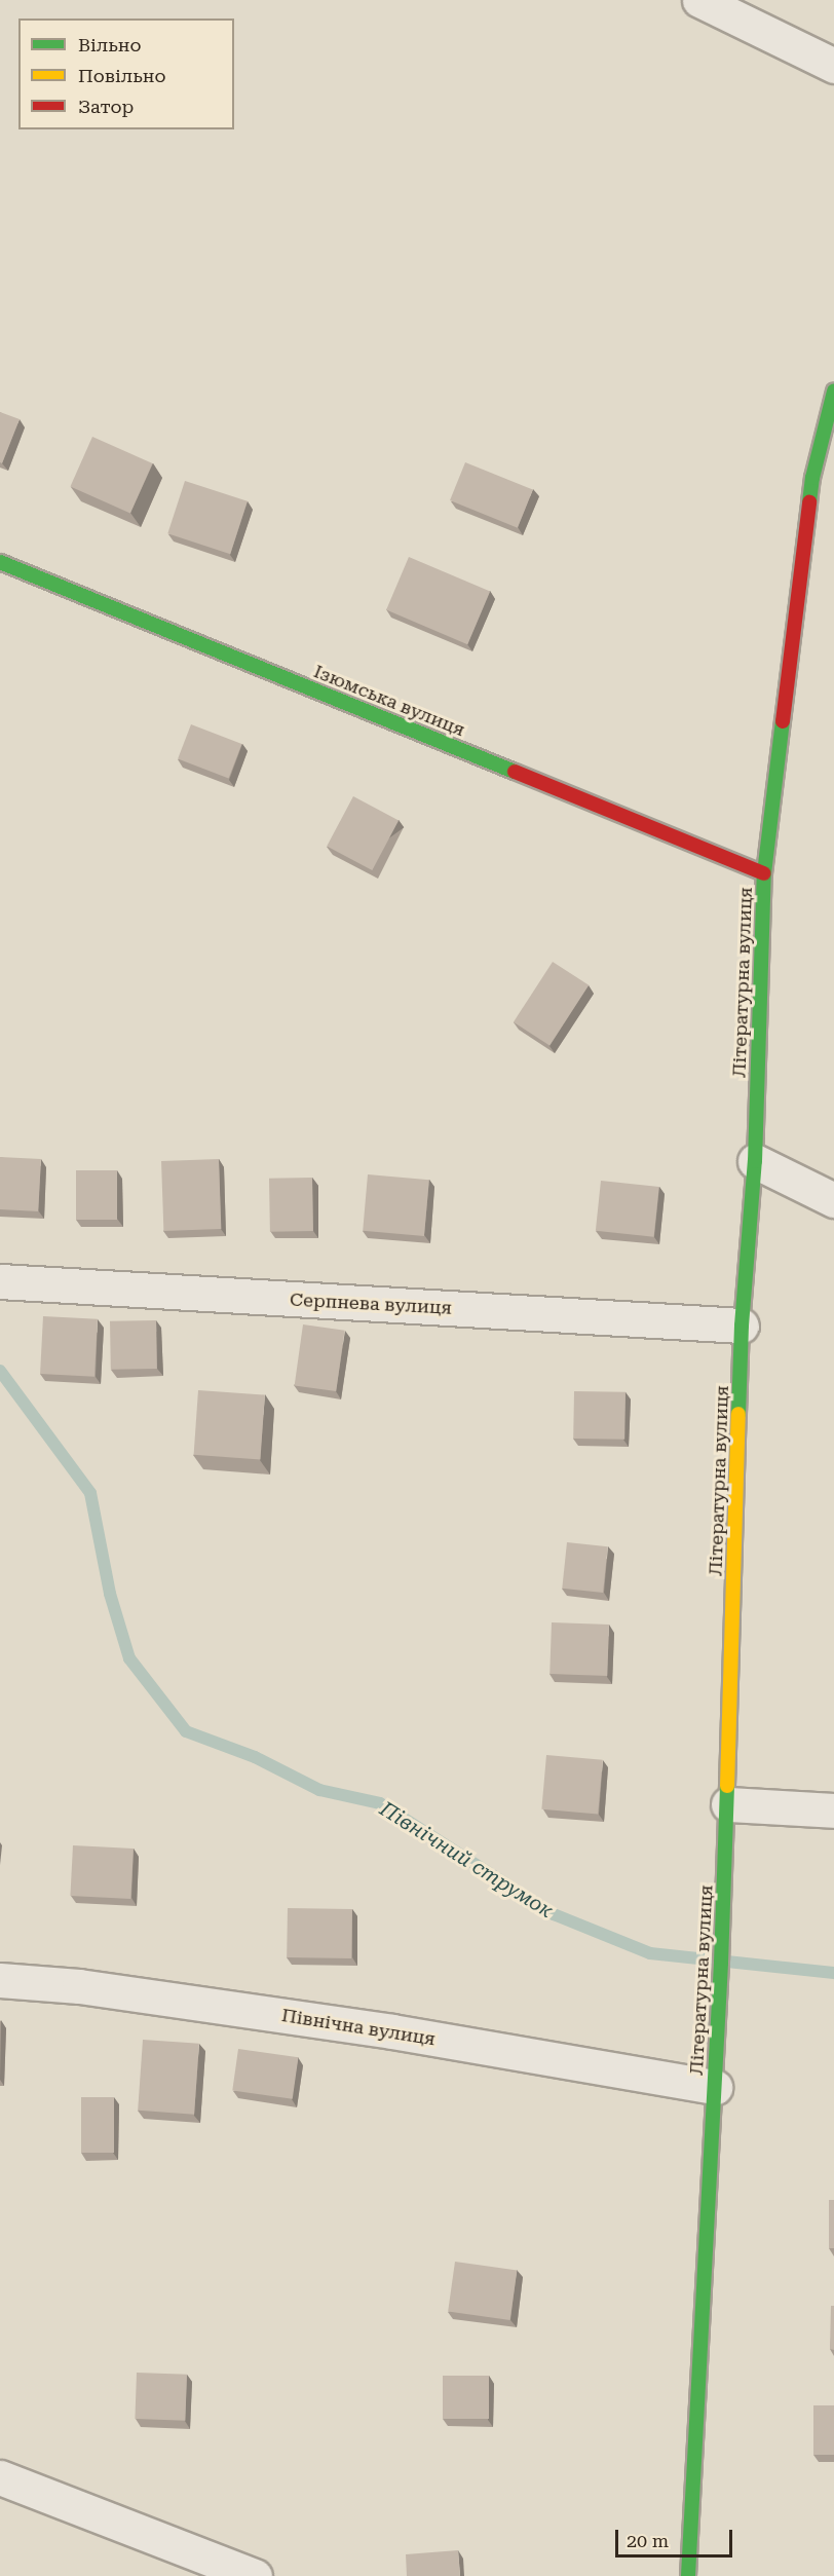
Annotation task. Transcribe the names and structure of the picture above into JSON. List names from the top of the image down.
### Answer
{
  "streets": {
    "street": [
      "Ізюмська вулиця",
      "Літературна вулиця",
      "Серпнева вулиця",
      "Північна вулиця"
    ]
  },
  "crossings": [
    ["Ізюмська вулиця", "Літературна вулиця"],
    ["Літературна вулиця", "Серпнева вулиця"],
    ["Літературна вулиця", "Північна вулиця"]
  ],
  "water": ["Північний струмок"],
  "legend": ["Вільно", "Повільно", "Затор"],
  "scale_bar": "20 m"
}
